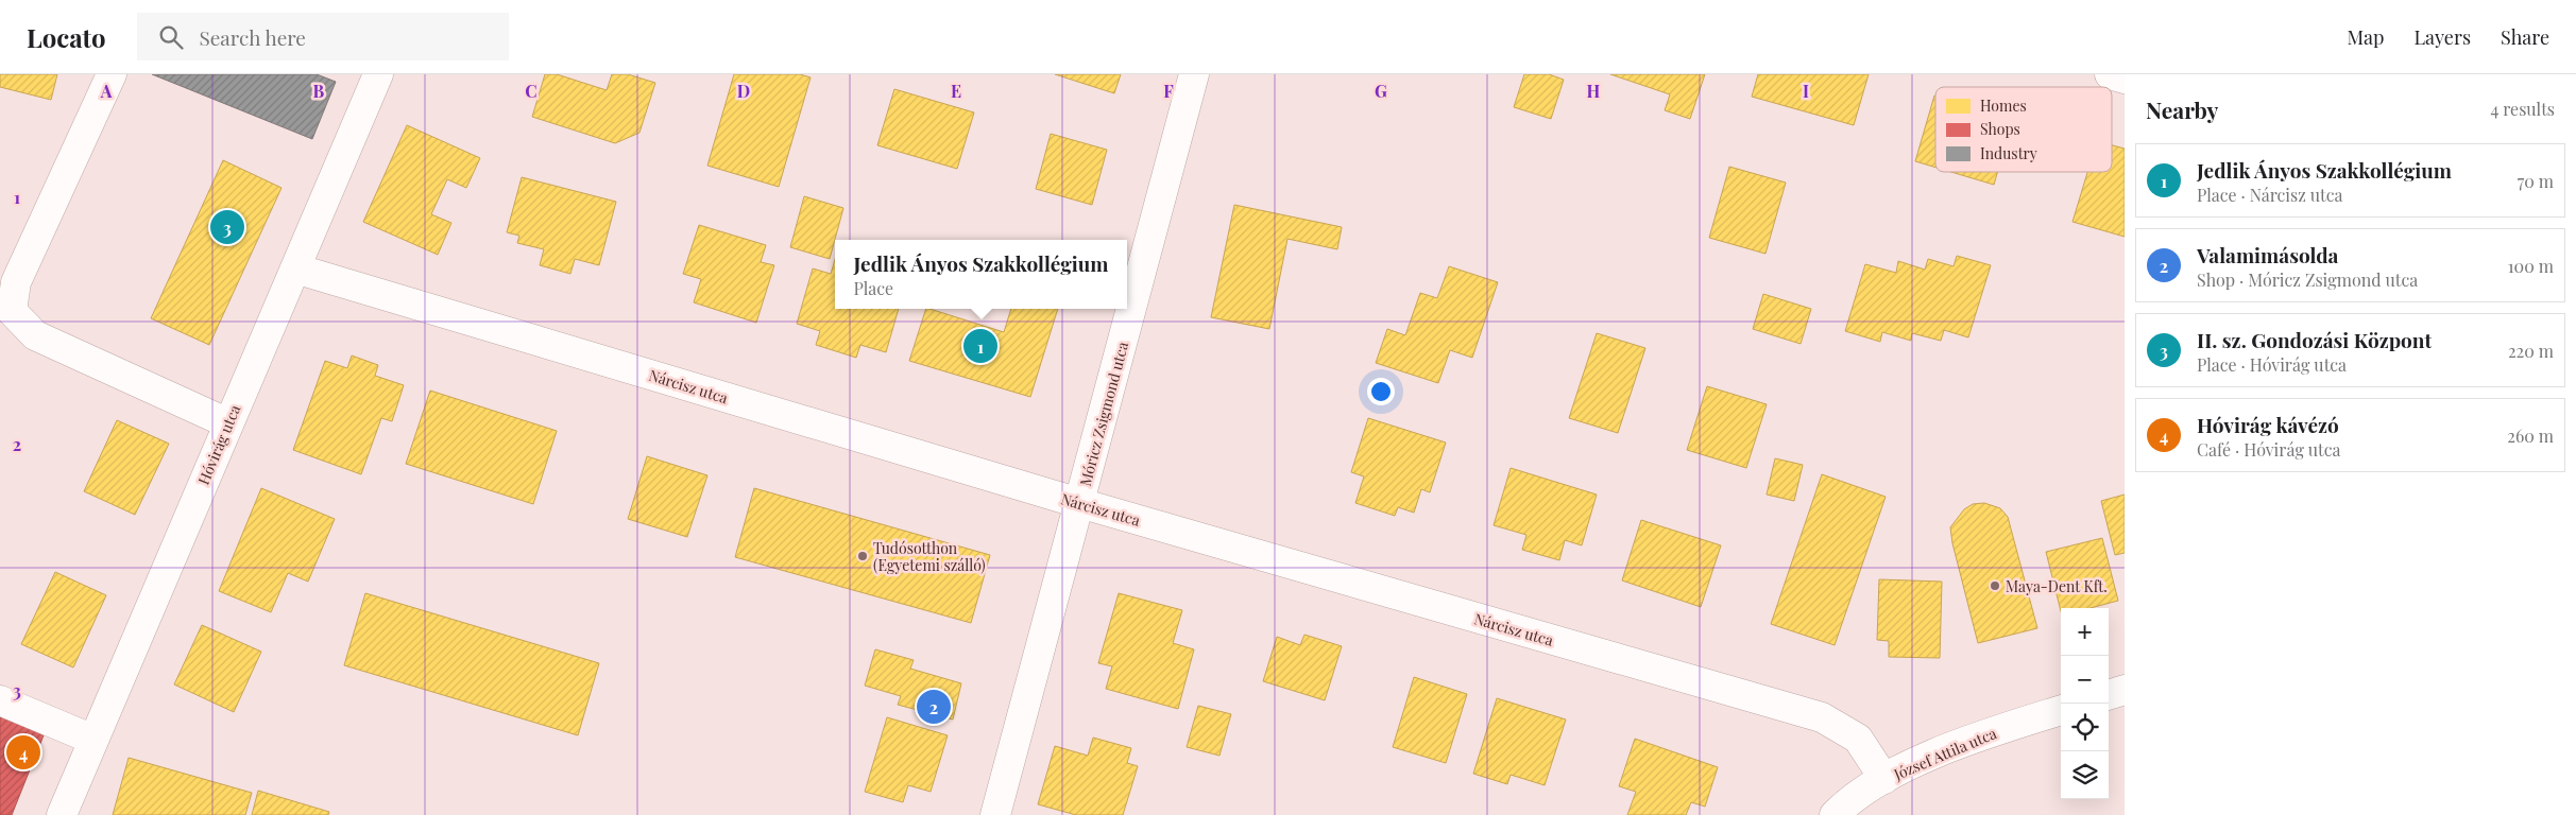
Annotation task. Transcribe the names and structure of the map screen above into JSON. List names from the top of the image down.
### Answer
{
  "streets": {
    "street": [
      "Nárcisz utca",
      "Móricz Zsigmond utca",
      "Hóvirág utca",
      "József Attila utca"
    ]
  },
  "crossings": [
    ["Nárcisz utca", "Móricz Zsigmond utca"],
    ["Nárcisz utca", "Hóvirág utca"],
    ["Nárcisz utca", "József Attila utca"]
  ],
  "places": ["Tudósotthon (Egyetemi szálló)", "Maya-Dent Kft."],
  "legend": ["Homes", "Shops", "Industry"],
  "page": {
    "header": "Locato",
    "search": "Search here",
    "nav": ["Map", "Layers", "Share"],
    "heading": ["Nearby", "4 results"],
    "list": [
      {
        "mark": "1",
        "name": "Jedlik Ányos Szakkollégium",
        "note": "Place · Nárcisz utca",
        "value": "70 m"
      },
      {
        "mark": "2",
        "name": "Valamimásolda",
        "note": "Shop · Móricz Zsigmond utca",
        "value": "100 m"
      },
      {
        "mark": "3",
        "name": "II. sz. Gondozási Központ",
        "note": "Place · Hóvirág utca",
        "value": "220 m"
      },
      {
        "mark": "4",
        "name": "Hóvirág kávézó",
        "note": "Café · Hóvirág utca",
        "value": "260 m"
      }
    ],
    "pins": [
      "3",
      "1",
      "2",
      "4"
    ],
    "popup": ["Jedlik Ányos Szakkollégium", "Place"],
    "map_buttons": ["+", "−"]
  },
  "grid": {
    "columns": [
      "A",
      "B",
      "C",
      "D",
      "E",
      "F",
      "G",
      "H",
      "I"
    ],
    "rows": ["1", "2", "3"]
  }
}
